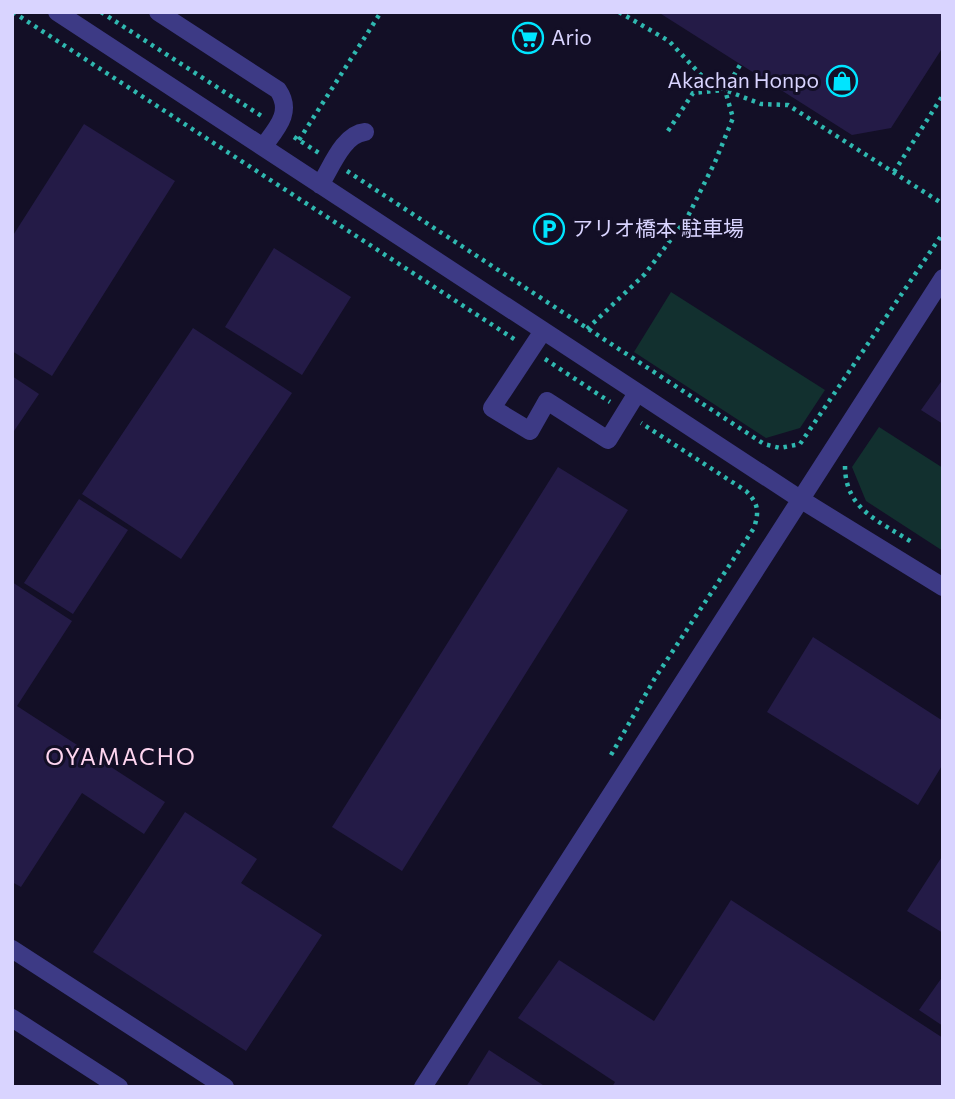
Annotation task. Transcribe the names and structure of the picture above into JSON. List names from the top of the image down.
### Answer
{
  "districts": ["OYAMACHO"],
  "places": {
    "supermarket": ["Ario"],
    "shop": ["Akachan Honpo"],
    "parking": ["アリオ橋本 駐車場"]
  }
}
